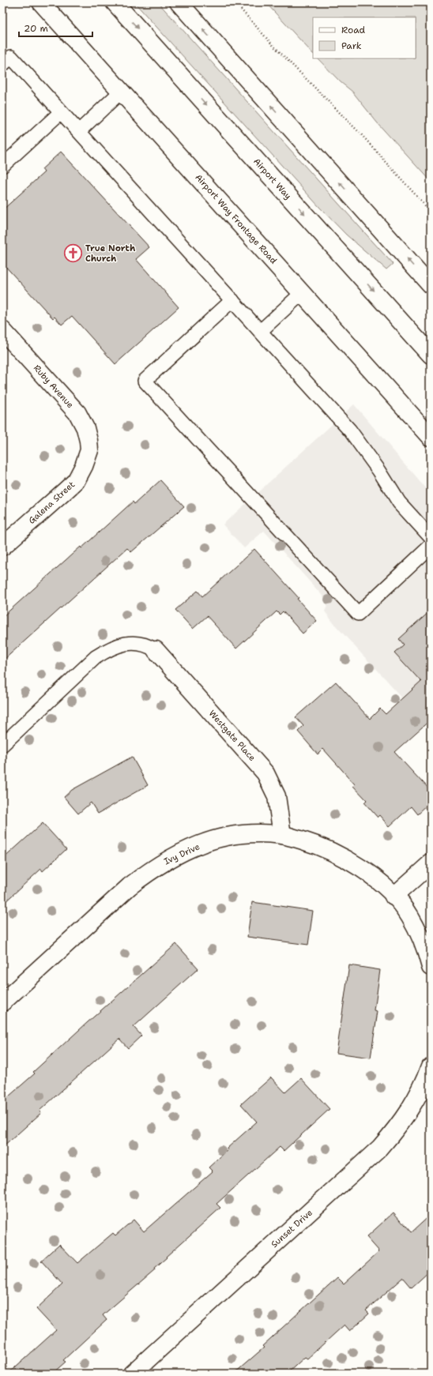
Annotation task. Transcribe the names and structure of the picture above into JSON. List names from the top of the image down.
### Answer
{
  "streets": {
    "street": [
      "Airport Way",
      "Airport Way Frontage Road",
      "Ruby Avenue",
      "Galena Street",
      "Westgate Place",
      "Ivy Drive",
      "Sunset Drive"
    ]
  },
  "crossings": [
    ["Ruby Avenue", "Galena Street"],
    ["Westgate Place", "Ivy Drive"]
  ],
  "places": {
    "church": ["True North Church"]
  },
  "legend": ["Road", "Park"],
  "scale_bar": "20 m"
}
